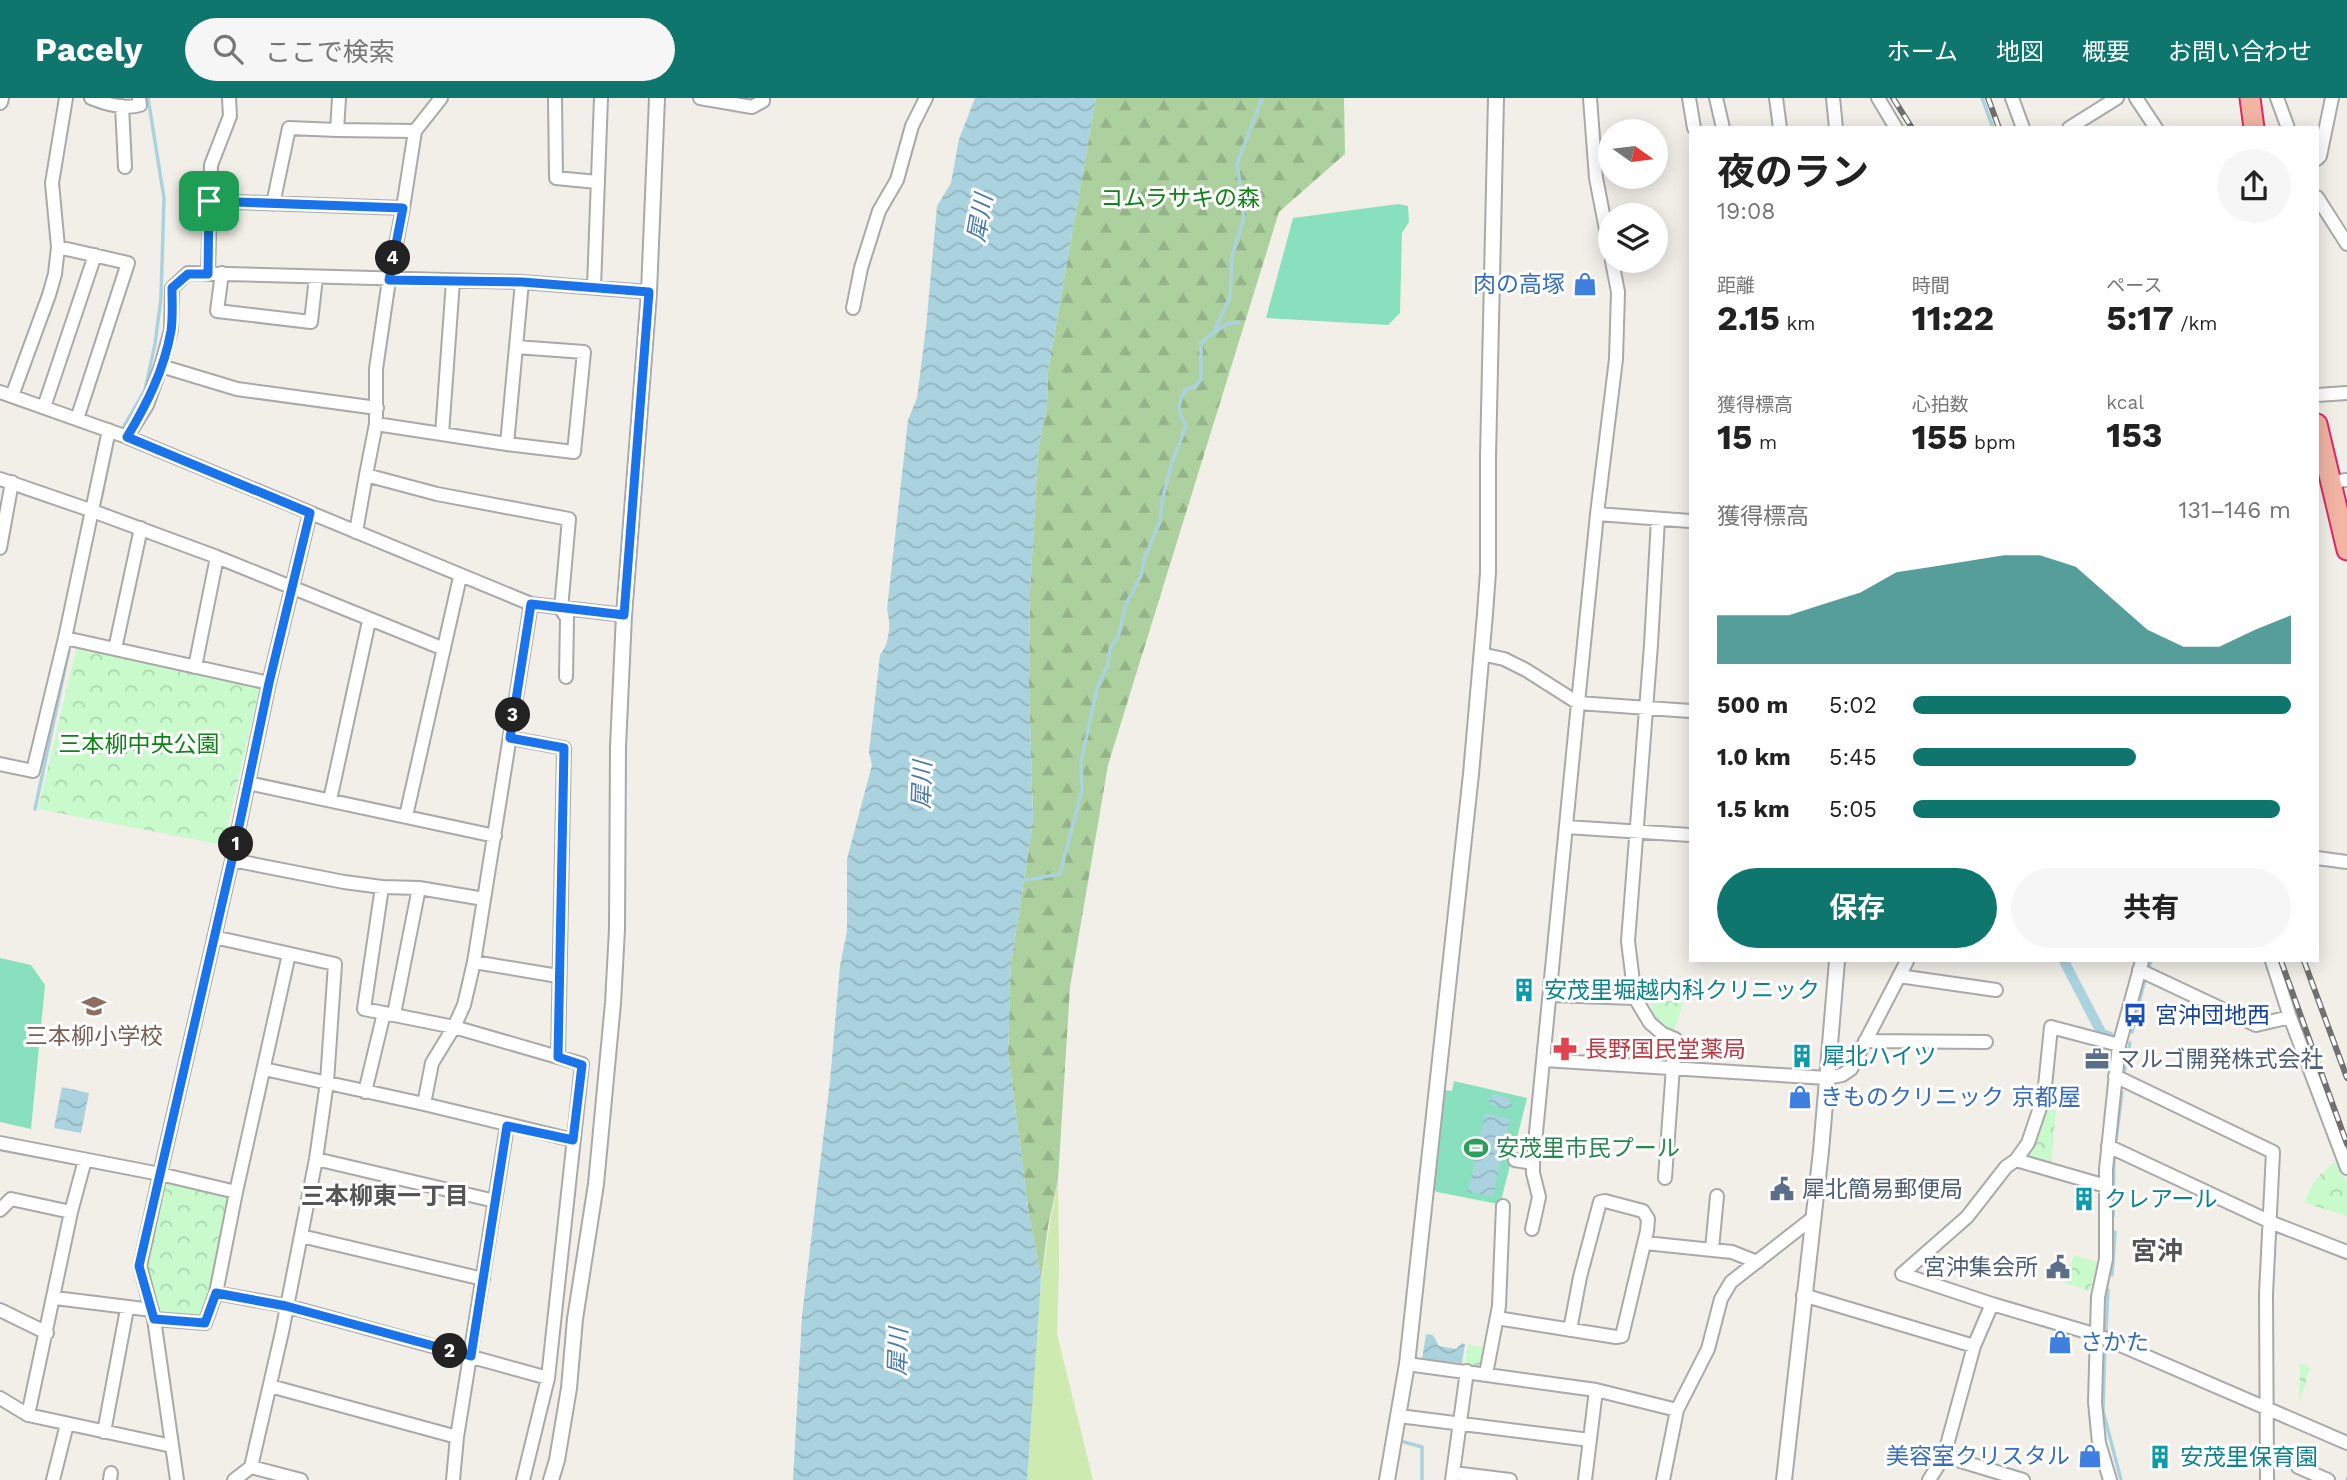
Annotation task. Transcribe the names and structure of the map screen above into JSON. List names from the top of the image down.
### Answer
{
  "districts": ["三本柳東一丁目", "宮沖"],
  "water": ["犀川"],
  "parks": ["コムラサキの森", "三本柳中央公園"],
  "places": {
    "shop": [
      "肉の高塚",
      "きものクリニック 京都屋",
      "さかた",
      "美容室クリスタル"
    ],
    "building": [
      "安茂里堀越内科クリニック",
      "犀北ハイツ",
      "クレアール",
      "安茂里保育園"
    ],
    "school or university": ["三本柳小学校"],
    "bus stop": ["宮沖団地西"],
    "pharmacy": ["長野国民堂薬局"],
    "office": ["マルゴ開発株式会社"],
    "sports": ["安茂里市民プール"],
    "public building": ["犀北簡易郵便局", "宮沖集会所"]
  },
  "north": "right",
  "page": {
    "header": "Pacely",
    "search": "ここで検索",
    "nav": [
      "ホーム",
      "地図",
      "概要",
      "お問い合わせ"
    ],
    "heading": ["夜のラン", "19:08"],
    "pins": [
      "4",
      "3",
      "1",
      "2"
    ],
    "stats": [
      ["距離", "2.15 km"],
      ["時間", "11:22"],
      ["ペース", "5:17 /km"],
      ["獲得標高", "15 m"],
      ["心拍数", "155 bpm"],
      ["kcal", "153"]
    ],
    "chart": ["獲得標高", "131–146 m"],
    "list": [
      {
        "name": "500 m",
        "note": "5:02"
      },
      {
        "name": "1.0 km",
        "note": "5:45"
      },
      {
        "name": "1.5 km",
        "note": "5:05"
      }
    ],
    "buttons": ["保存", "共有"]
  }
}
